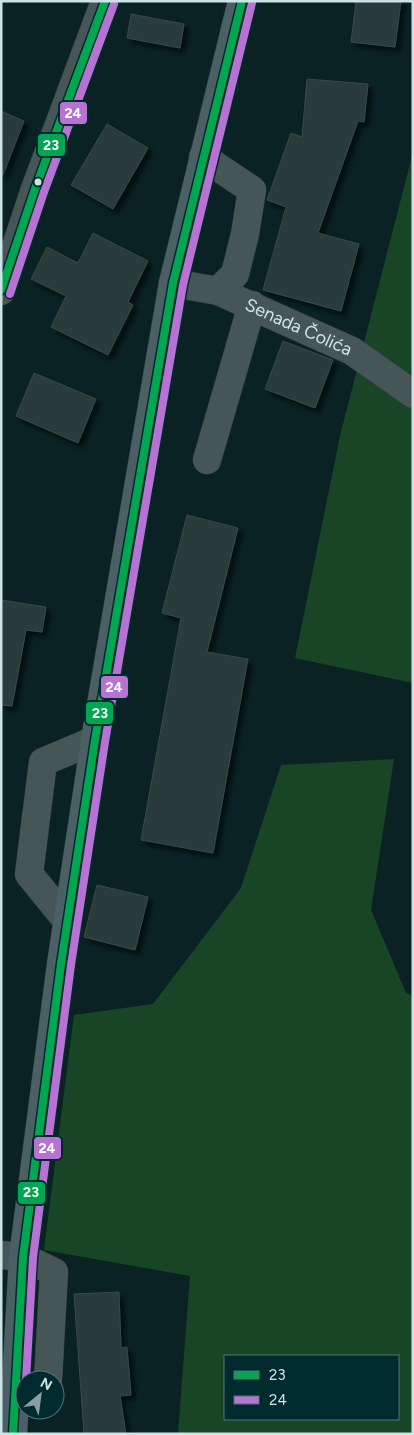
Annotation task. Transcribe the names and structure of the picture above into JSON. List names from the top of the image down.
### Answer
{
  "streets": {
    "street": ["Senada Čolića"]
  },
  "lines": ["transit line 23", "transit line 24"],
  "legend": ["23", "24"],
  "north": "top right"
}
